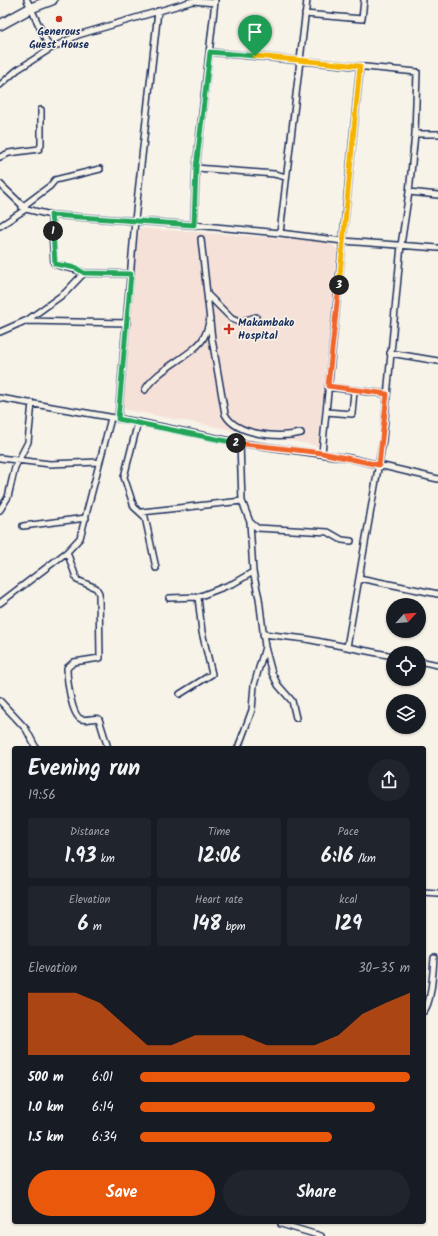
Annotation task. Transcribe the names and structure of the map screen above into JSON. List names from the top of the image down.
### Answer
{
  "places": {
    "other": ["Generous Guest House"],
    "health": ["Makambako Hospital"]
  },
  "north": "top right",
  "page": {
    "pins": ["1", "3", "2"],
    "heading": ["Evening run", "19:56"],
    "stats": [
      ["Distance", "1.93 km"],
      ["Time", "12:06"],
      ["Pace", "6:16 /km"],
      ["Elevation", "6 m"],
      ["Heart rate", "148 bpm"],
      ["kcal", "129"]
    ],
    "chart": ["Elevation", "30–35 m"],
    "list": [
      {
        "name": "500 m",
        "note": "6:01"
      },
      {
        "name": "1.0 km",
        "note": "6:14"
      },
      {
        "name": "1.5 km",
        "note": "6:34"
      }
    ],
    "buttons": ["Save", "Share"]
  }
}
